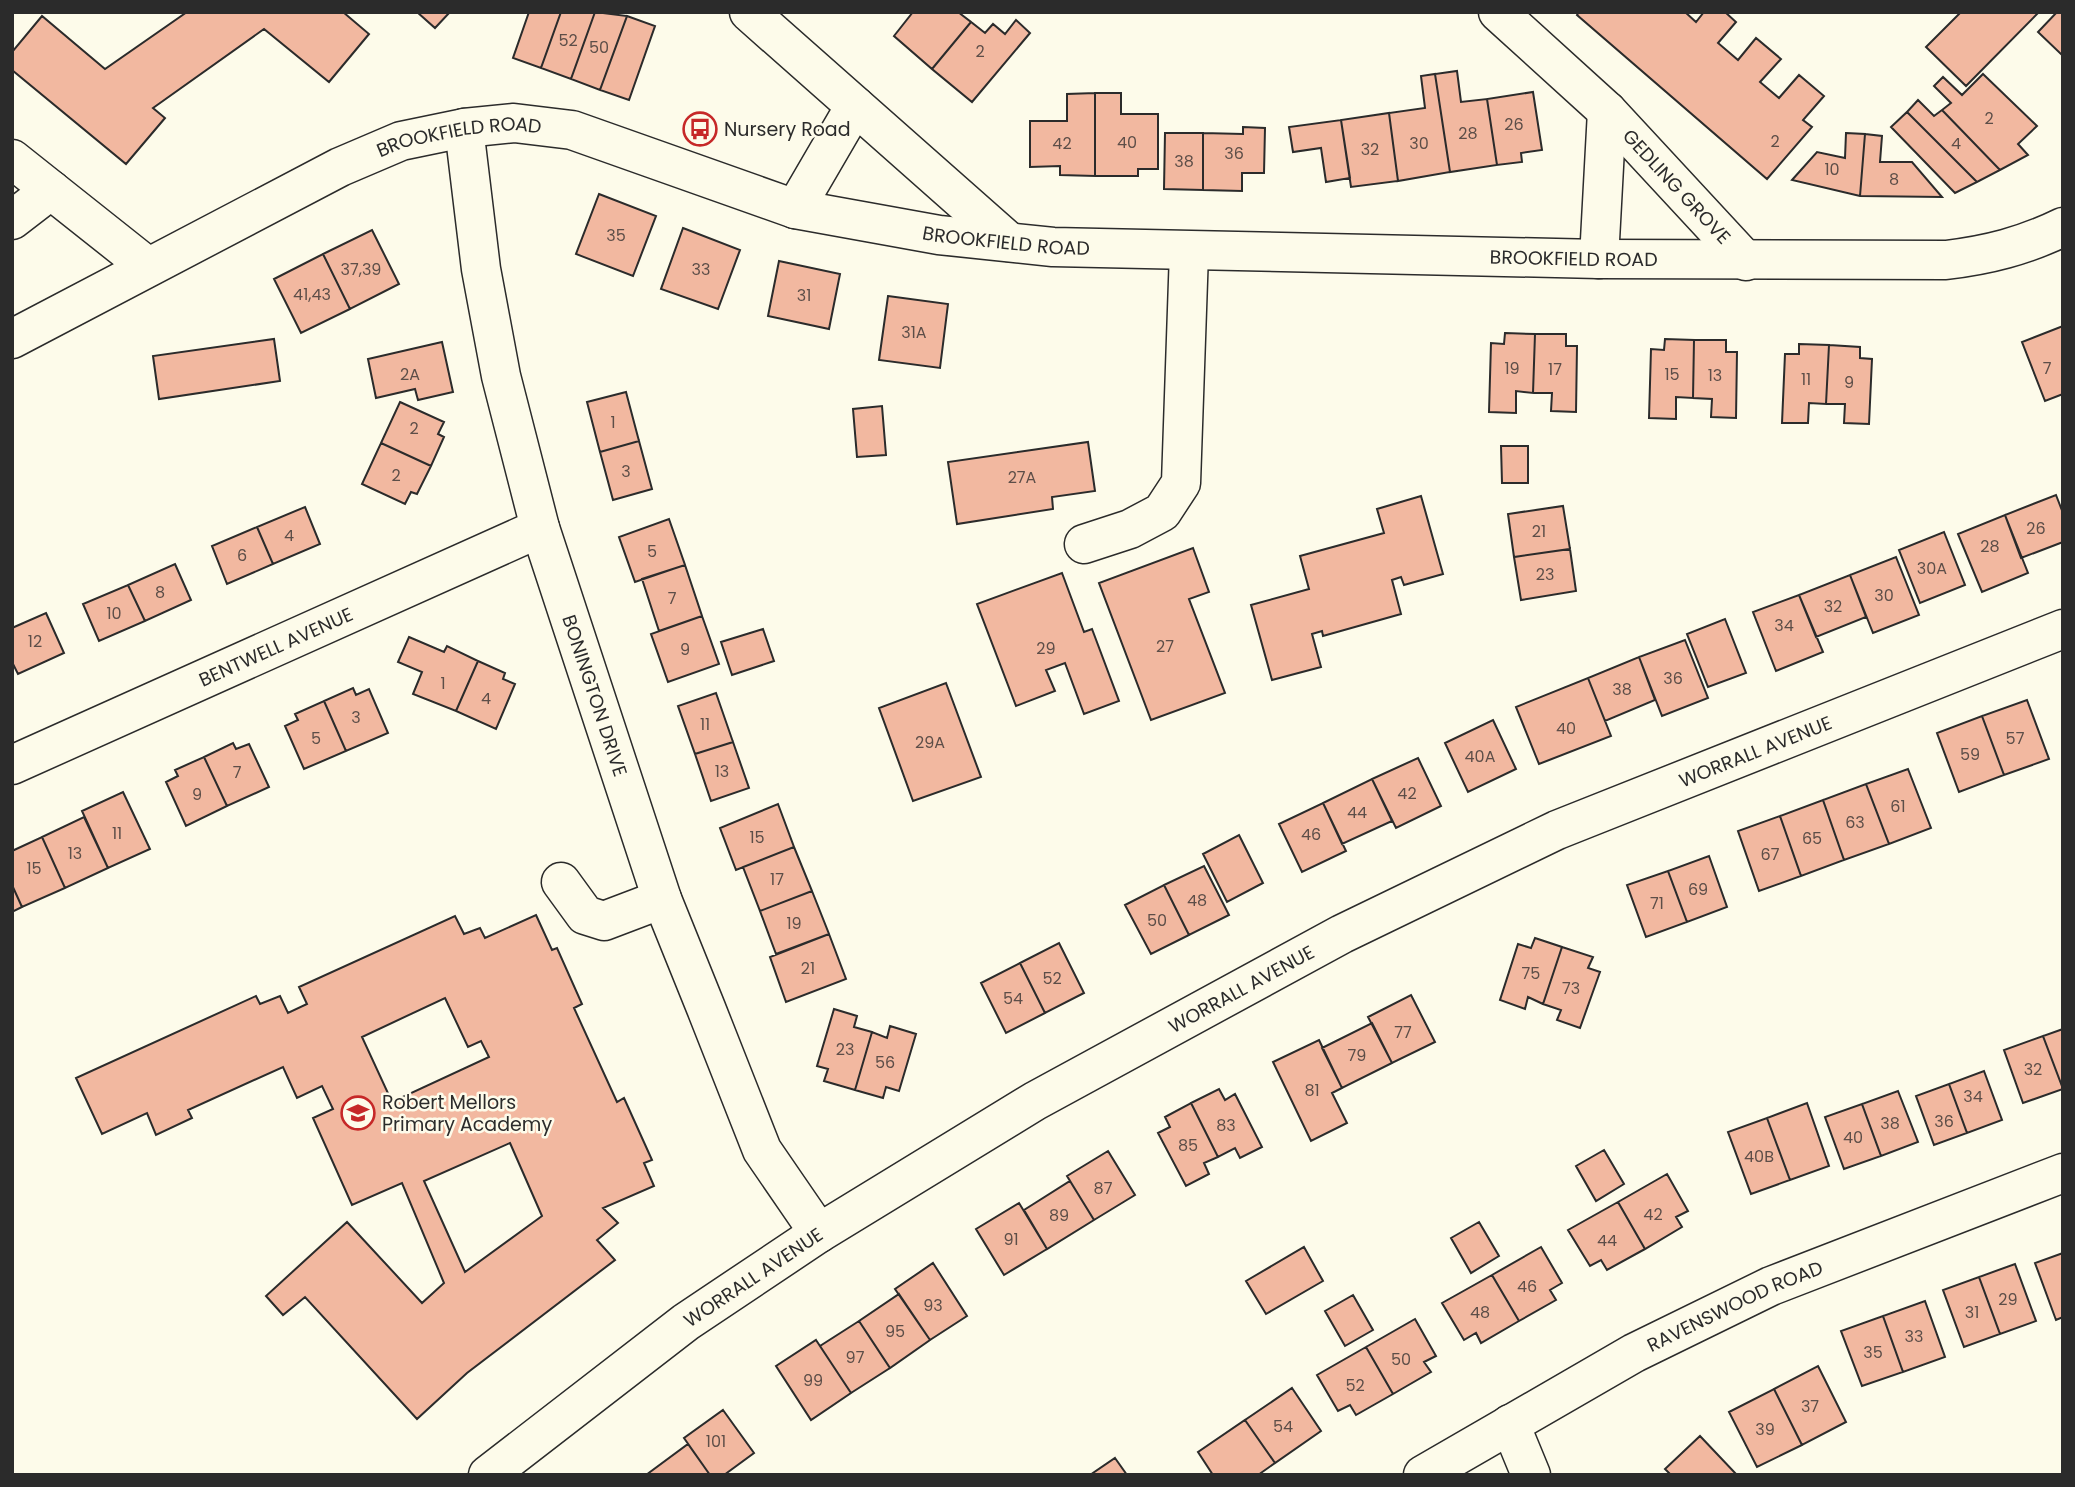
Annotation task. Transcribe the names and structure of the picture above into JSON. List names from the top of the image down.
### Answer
{
  "streets": {
    "street": [
      "BROOKFIELD ROAD",
      "GEDLING GROVE",
      "BENTWELL AVENUE",
      "BONINGTON DRIVE",
      "WORRALL AVENUE",
      "RAVENSWOOD ROAD"
    ]
  },
  "crossings": [
    ["BROOKFIELD ROAD", "GEDLING GROVE"],
    ["BROOKFIELD ROAD", "BONINGTON DRIVE"],
    ["BENTWELL AVENUE", "BONINGTON DRIVE"],
    ["BONINGTON DRIVE", "WORRALL AVENUE"]
  ],
  "places": {
    "bus stop": ["Nursery Road"],
    "school or university": ["Robert Mellors Primary Academy"]
  },
  "house_numbers": [
    "52",
    "50",
    "2",
    "2",
    "26",
    "28",
    "2",
    "40",
    "42",
    "30",
    "4",
    "32",
    "36",
    "38",
    "10",
    "8",
    "35",
    "37,39",
    "33",
    "41,43",
    "31",
    "31A",
    "19",
    "7",
    "17",
    "2A",
    "15",
    "13",
    "11",
    "9",
    "1",
    "2",
    "3",
    "2",
    "27A",
    "26",
    "21",
    "4",
    "28",
    "5",
    "6",
    "30A",
    "23",
    "8",
    "30",
    "7",
    "32",
    "10",
    "34",
    "12",
    "27",
    "29",
    "9",
    "36",
    "1",
    "38",
    "4",
    "3",
    "11",
    "40",
    "5",
    "57",
    "29A",
    "59",
    "40A",
    "13",
    "7",
    "42",
    "9",
    "61",
    "44",
    "63",
    "11",
    "46",
    "15",
    "65",
    "13",
    "67",
    "15",
    "17",
    "69",
    "48",
    "71",
    "50",
    "19",
    "21",
    "75",
    "52",
    "73",
    "54",
    "77",
    "23",
    "79",
    "56",
    "32",
    "81",
    "34",
    "36",
    "38",
    "83",
    "40",
    "85",
    "40B",
    "87",
    "42",
    "89",
    "91",
    "44",
    "46",
    "29",
    "93",
    "48",
    "31",
    "95",
    "33",
    "35",
    "97",
    "50",
    "99",
    "52",
    "37",
    "54",
    "39",
    "101"
  ]
}
